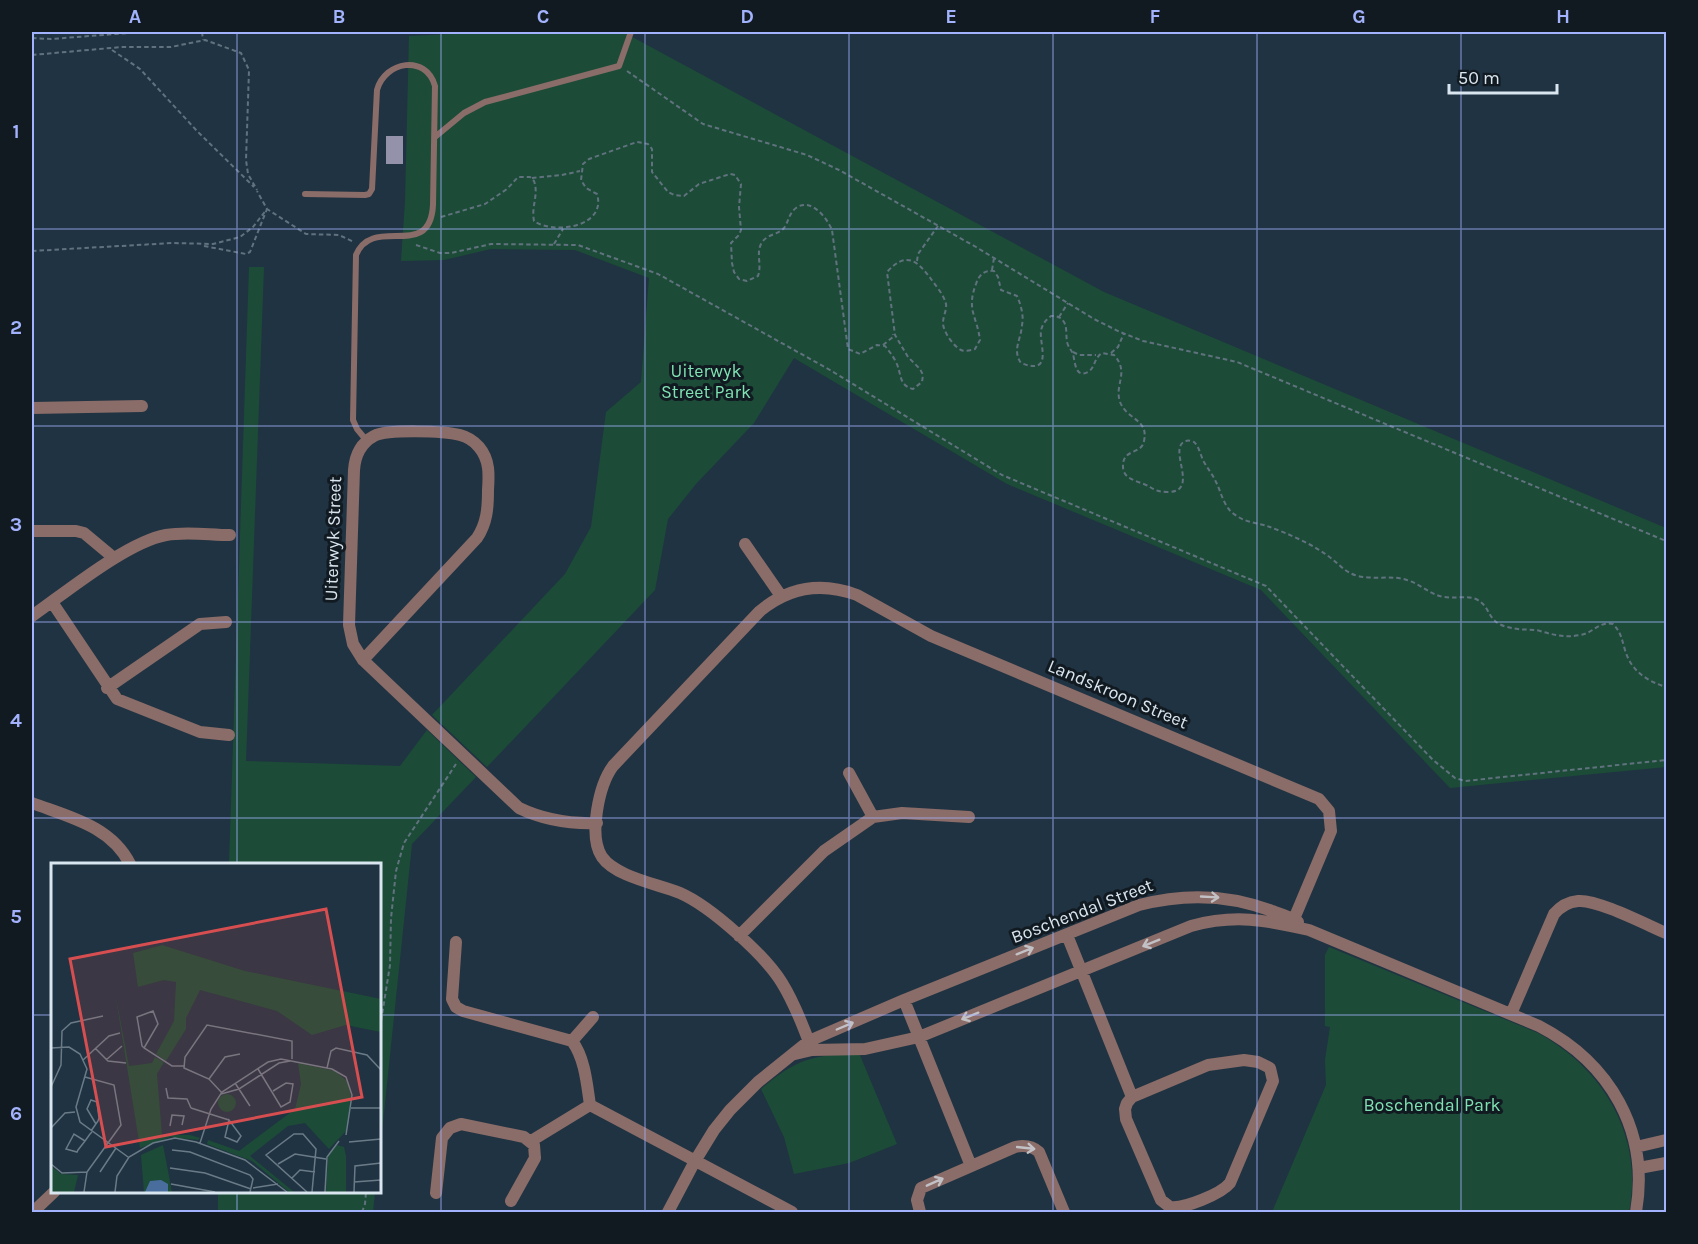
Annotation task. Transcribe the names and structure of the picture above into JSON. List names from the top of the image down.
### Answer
{
  "streets": {
    "street": ["Uiterwyk Street", "Landskroon Street", "Boschendal Street"]
  },
  "crossings": [
    ["Uiterwyk Street", "Landskroon Street"],
    ["Landskroon Street", "Boschendal Street"]
  ],
  "parks": ["Uiterwyk Street Park", "Boschendal Park"],
  "scale_bar": "50 m",
  "grid": {
    "columns": [
      "A",
      "B",
      "C",
      "D",
      "E",
      "F",
      "G",
      "H"
    ],
    "rows": [
      "1",
      "2",
      "3",
      "4",
      "5",
      "6"
    ]
  }
}
